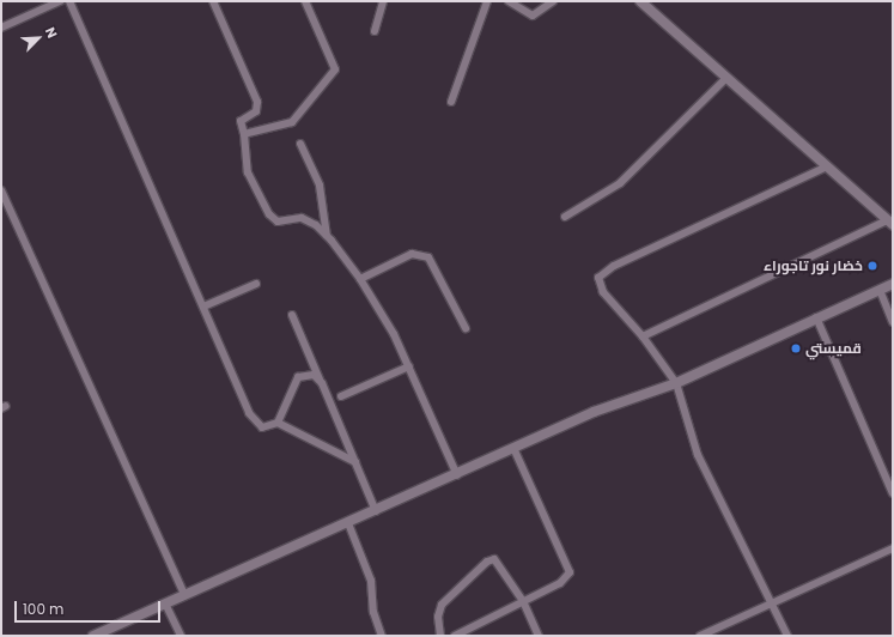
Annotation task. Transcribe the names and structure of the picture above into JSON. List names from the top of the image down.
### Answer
{
  "places": ["خضار نور تاجوراء", "قميستي"],
  "scale_bar": "100 m",
  "north": "top right"
}
